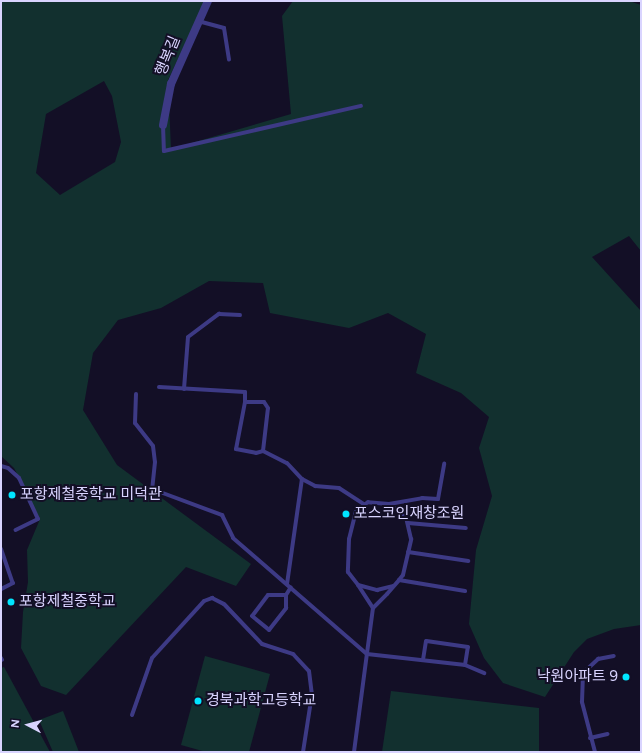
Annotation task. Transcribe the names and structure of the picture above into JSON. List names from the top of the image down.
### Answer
{
  "streets": {
    "street": ["행복길"]
  },
  "places": [
    "포항제철중학교 미덕관",
    "포스코인재창조원",
    "포항제철중학교",
    "낙원아파트 9",
    "경북과학고등학교"
  ],
  "north": "left"
}
